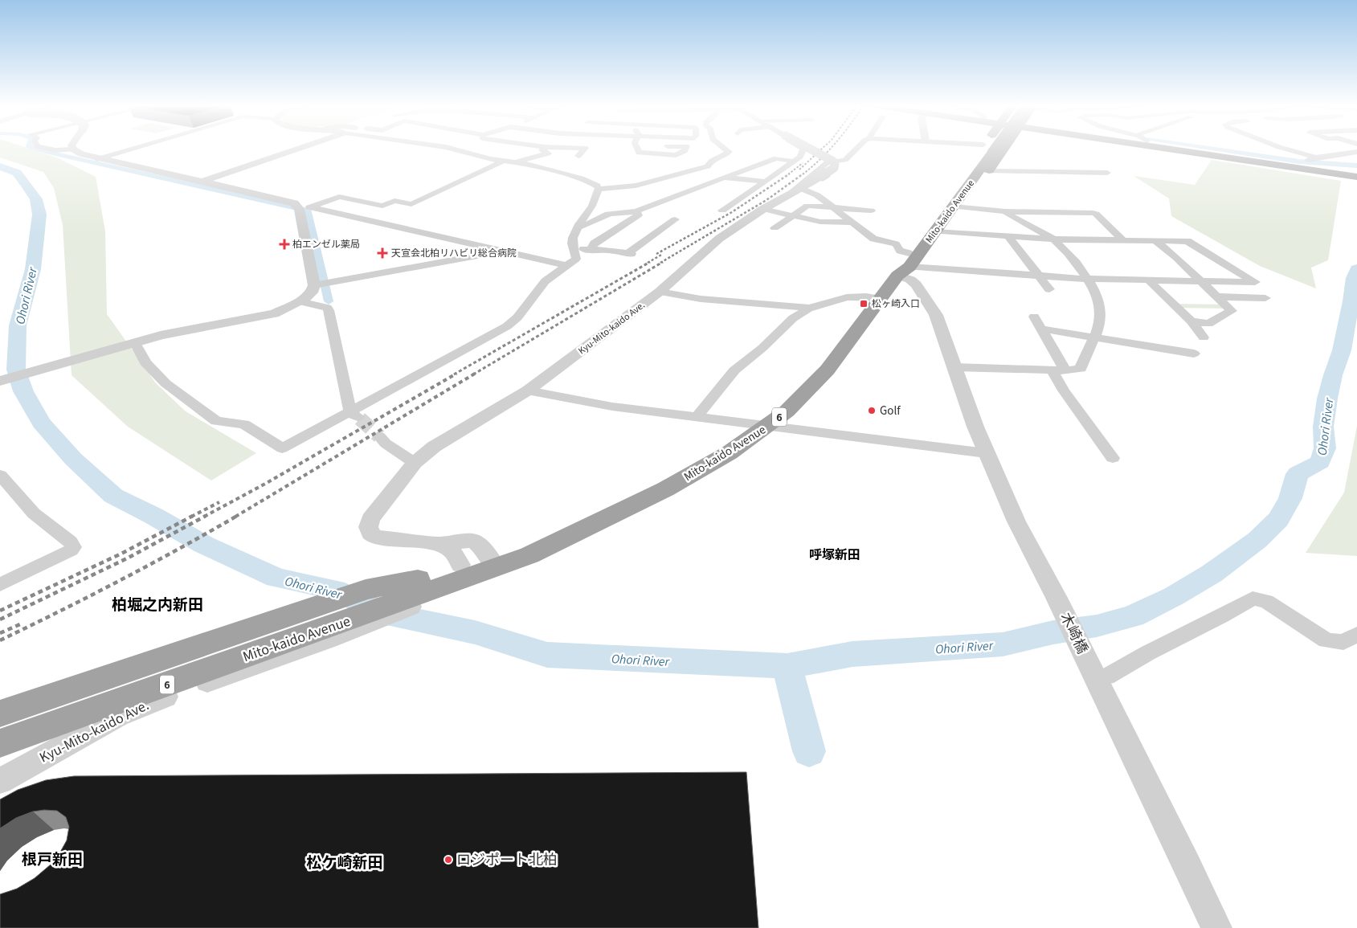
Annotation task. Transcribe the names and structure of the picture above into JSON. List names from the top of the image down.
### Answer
{
  "streets": {
    "highway": ["Mito-kaido Avenue", "6"],
    "street": ["Kyu-Mito-kaido Ave.", "木崎橋"]
  },
  "crossings": [
    ["Mito-kaido Avenue", "Kyu-Mito-kaido Ave."],
    ["Mito-kaido Avenue", "6"],
    ["Mito-kaido Avenue", "木崎橋"]
  ],
  "districts": [
    "呼塚新田",
    "柏堀之内新田",
    "根戸新田",
    "松ケ崎新田"
  ],
  "water": ["Ohori River"],
  "places": {
    "health": ["柏エンゼル薬局", "天宣会北柏リハビリ総合病院"],
    "transit": ["松ヶ崎入口"],
    "other": ["Golf", "ロジポート北柏"]
  }
}
